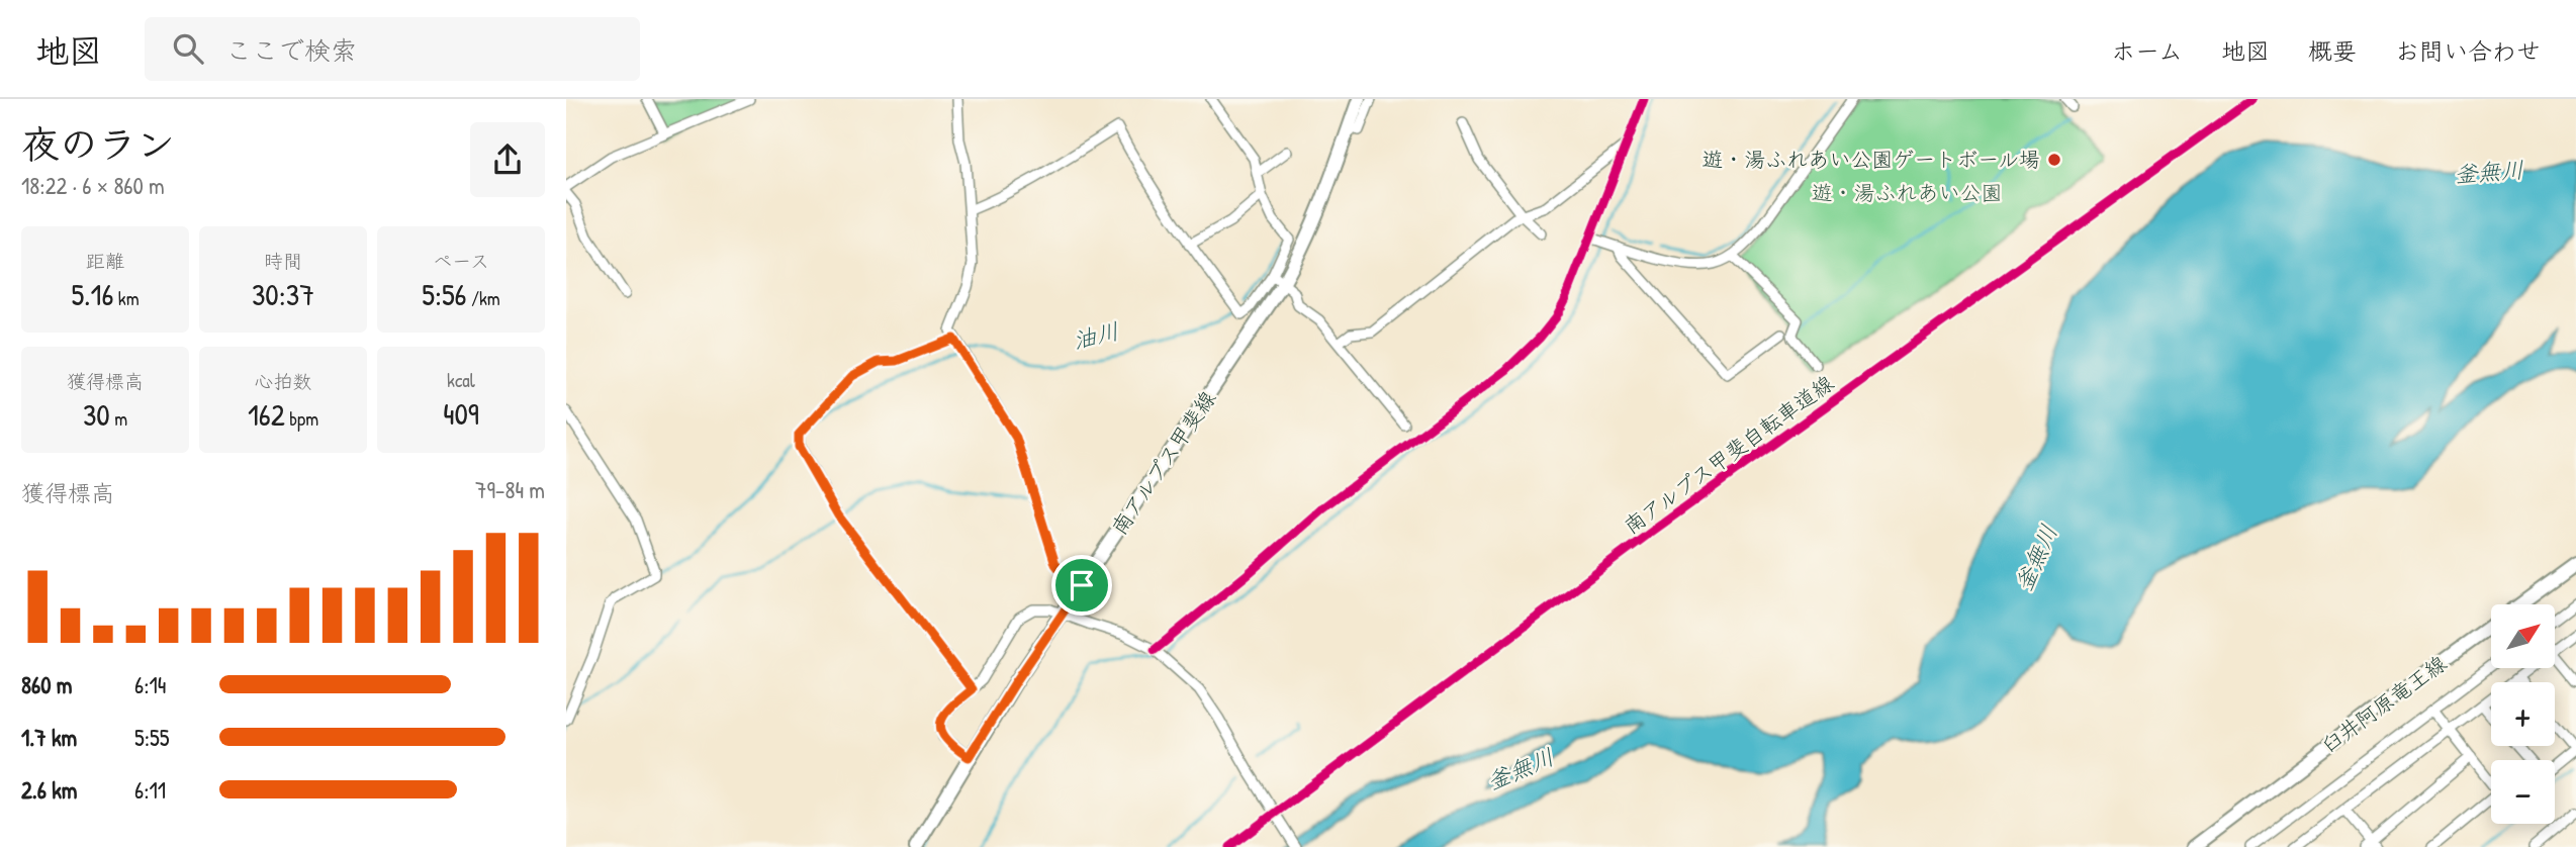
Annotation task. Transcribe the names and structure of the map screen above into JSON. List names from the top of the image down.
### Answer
{
  "streets": {
    "main road": ["南アルプス甲斐線", "臼井阿原竜王線"],
    "cycle path": ["南アルプス甲斐自転車道線"]
  },
  "water": ["釜無川", "油川"],
  "parks": ["遊・湯ふれあい公園"],
  "places": ["遊・湯ふれあい公園ゲートボール場"],
  "north": "top right",
  "page": {
    "header": "地図",
    "search": "ここで検索",
    "nav": [
      "ホーム",
      "地図",
      "概要",
      "お問い合わせ"
    ],
    "heading": ["夜のラン", "18:22 · 6 × 860 m"],
    "stats": [
      ["距離", "5.16 km"],
      ["時間", "30:37"],
      ["ペース", "5:56 /km"],
      ["獲得標高", "30 m"],
      ["心拍数", "162 bpm"],
      ["kcal", "409"]
    ],
    "chart": ["獲得標高", "79–84 m"],
    "map_buttons": ["+", "−"],
    "list": [
      {
        "name": "860 m",
        "note": "6:14"
      },
      {
        "name": "1.7 km",
        "note": "5:55"
      },
      {
        "name": "2.6 km",
        "note": "6:11"
      }
    ]
  }
}
